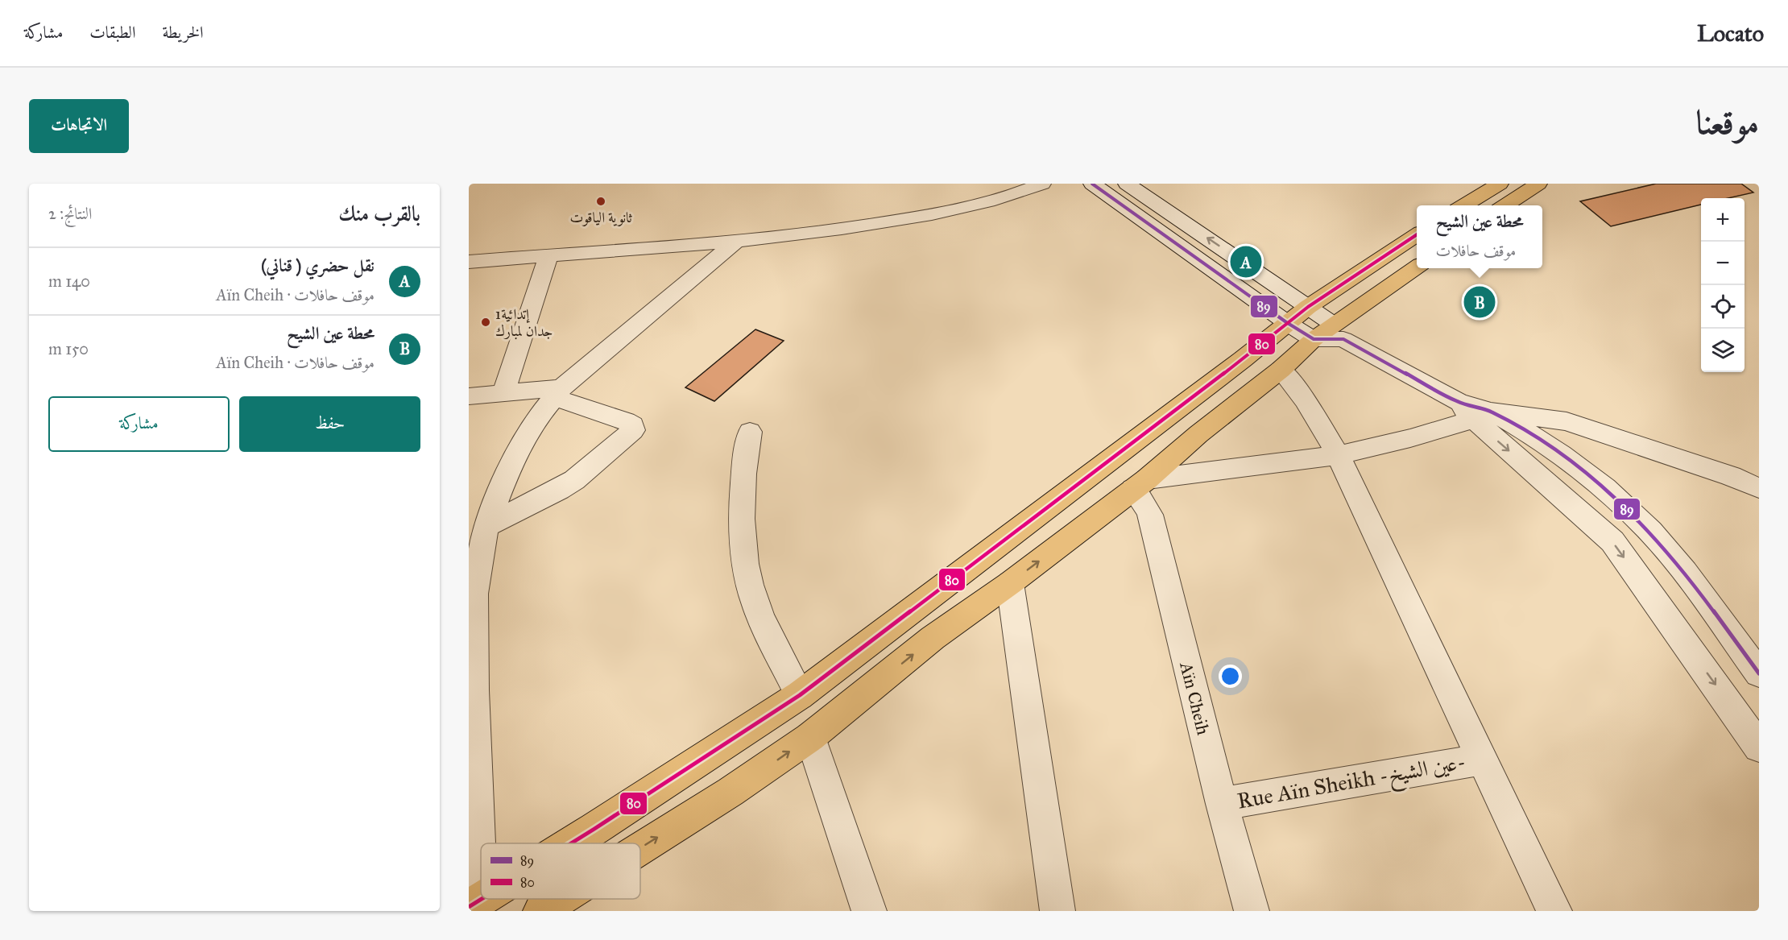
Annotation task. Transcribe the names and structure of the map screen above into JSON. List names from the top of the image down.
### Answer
{
  "streets": {
    "street": ["Aïn Cheih", "Rue Aïn Sheikh -عين الشيخ-"]
  },
  "crossings": [
    ["Aïn Cheih", "Rue Aïn Sheikh -عين الشيخ-"]
  ],
  "places": ["ثانوية الياقوت", "1إتدائية جدان لمبارك"],
  "lines": ["transit line 89", "transit line 80"],
  "legend": ["89", "80"],
  "page": {
    "header": "Locato",
    "nav": ["الخريطة", "الطبقات", "مشاركة"],
    "title": "موقعنا",
    "buttons": [
      "الاتجاهات",
      ["حفظ", "مشاركة"]
    ],
    "heading": ["بالقرب منك", "النتائج: 2"],
    "map_buttons": ["+", "−"],
    "popup": ["محطة عين الشيح", "موقف حافلات"],
    "pins": ["A", "B"],
    "list": [
      {
        "mark": "A",
        "name": "نقل حضري ( قناني)",
        "note": "موقف حافلات · Aïn Cheih",
        "value": "140 m"
      },
      {
        "mark": "B",
        "name": "محطة عين الشيح",
        "note": "موقف حافلات · Aïn Cheih",
        "value": "150 m"
      }
    ]
  }
}
